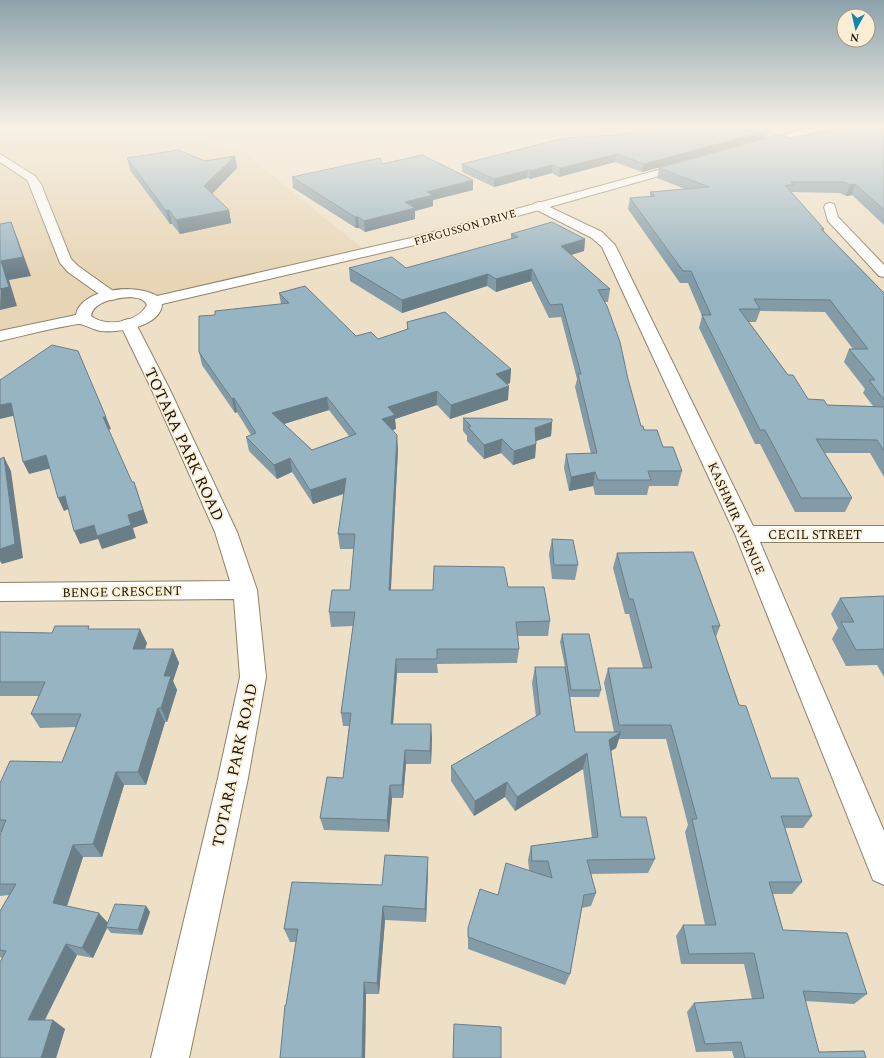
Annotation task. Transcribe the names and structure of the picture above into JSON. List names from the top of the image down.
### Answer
{
  "streets": {
    "street": [
      "FERGUSSON DRIVE",
      "TOTARA PARK ROAD",
      "KASHMIR AVENUE",
      "CECIL STREET",
      "BENGE CRESCENT"
    ]
  },
  "crossings": [
    ["FERGUSSON DRIVE", "KASHMIR AVENUE"],
    ["TOTARA PARK ROAD", "BENGE CRESCENT"],
    ["KASHMIR AVENUE", "CECIL STREET"]
  ],
  "north": "bottom"
}
